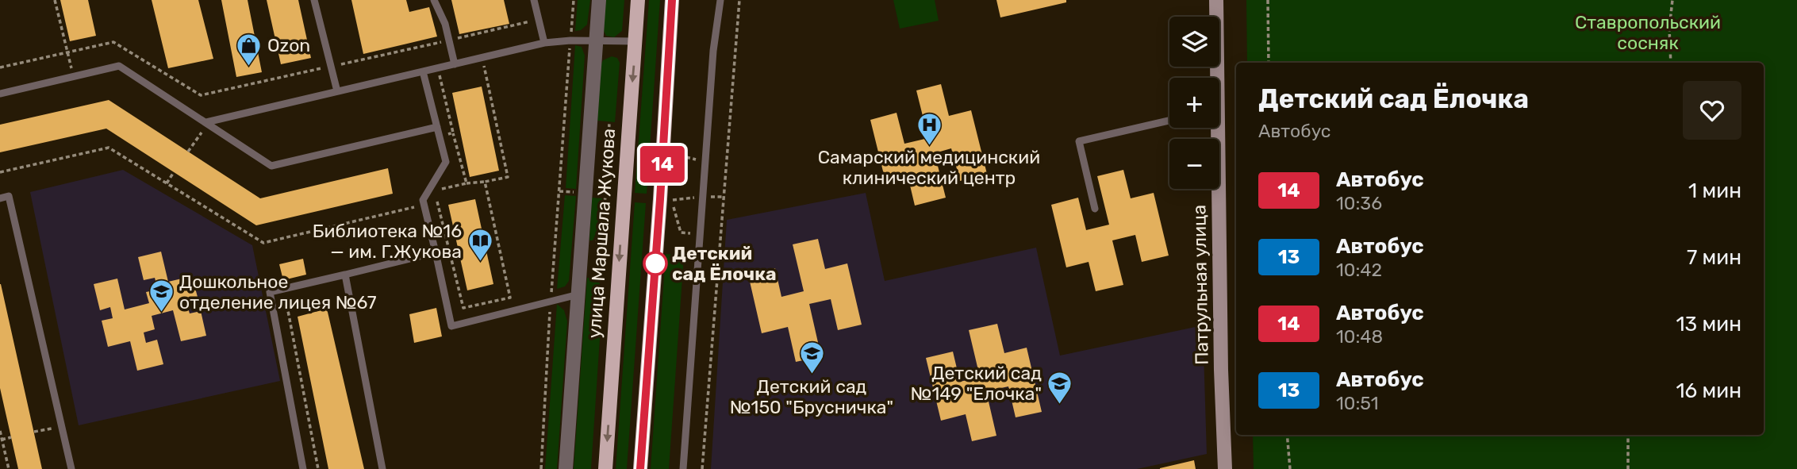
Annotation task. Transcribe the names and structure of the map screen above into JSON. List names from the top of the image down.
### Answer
{
  "streets": {
    "main road": ["улица Маршала Жукова"],
    "street": ["Патрульная улица"]
  },
  "parks": ["Ставропольский сосняк"],
  "places": {
    "shop": ["Ozon"],
    "hospital": ["Самарский медицинский клинический центр"],
    "library": ["Библиотека №16 — им. Г.Жукова"],
    "other": ["Детский сад Ёлочка"],
    "school or university": ["Дошкольное отделение лицея №67", "Детский сад №150 \"Брусничка\"", "Детский сад №149 \"Елочка\""]
  },
  "lines": ["bus line 14"],
  "page": {
    "on_map": "14",
    "map_buttons": ["+", "−"],
    "heading": ["Детский сад Ёлочка", "Автобус"],
    "list": [
      {
        "mark": "14",
        "name": "Автобус",
        "note": "10:36",
        "value": "1 мин"
      },
      {
        "mark": "13",
        "name": "Автобус",
        "note": "10:42",
        "value": "7 мин"
      },
      {
        "mark": "14",
        "name": "Автобус",
        "note": "10:48",
        "value": "13 мин"
      },
      {
        "mark": "13",
        "name": "Автобус",
        "note": "10:51",
        "value": "16 мин"
      }
    ]
  }
}
